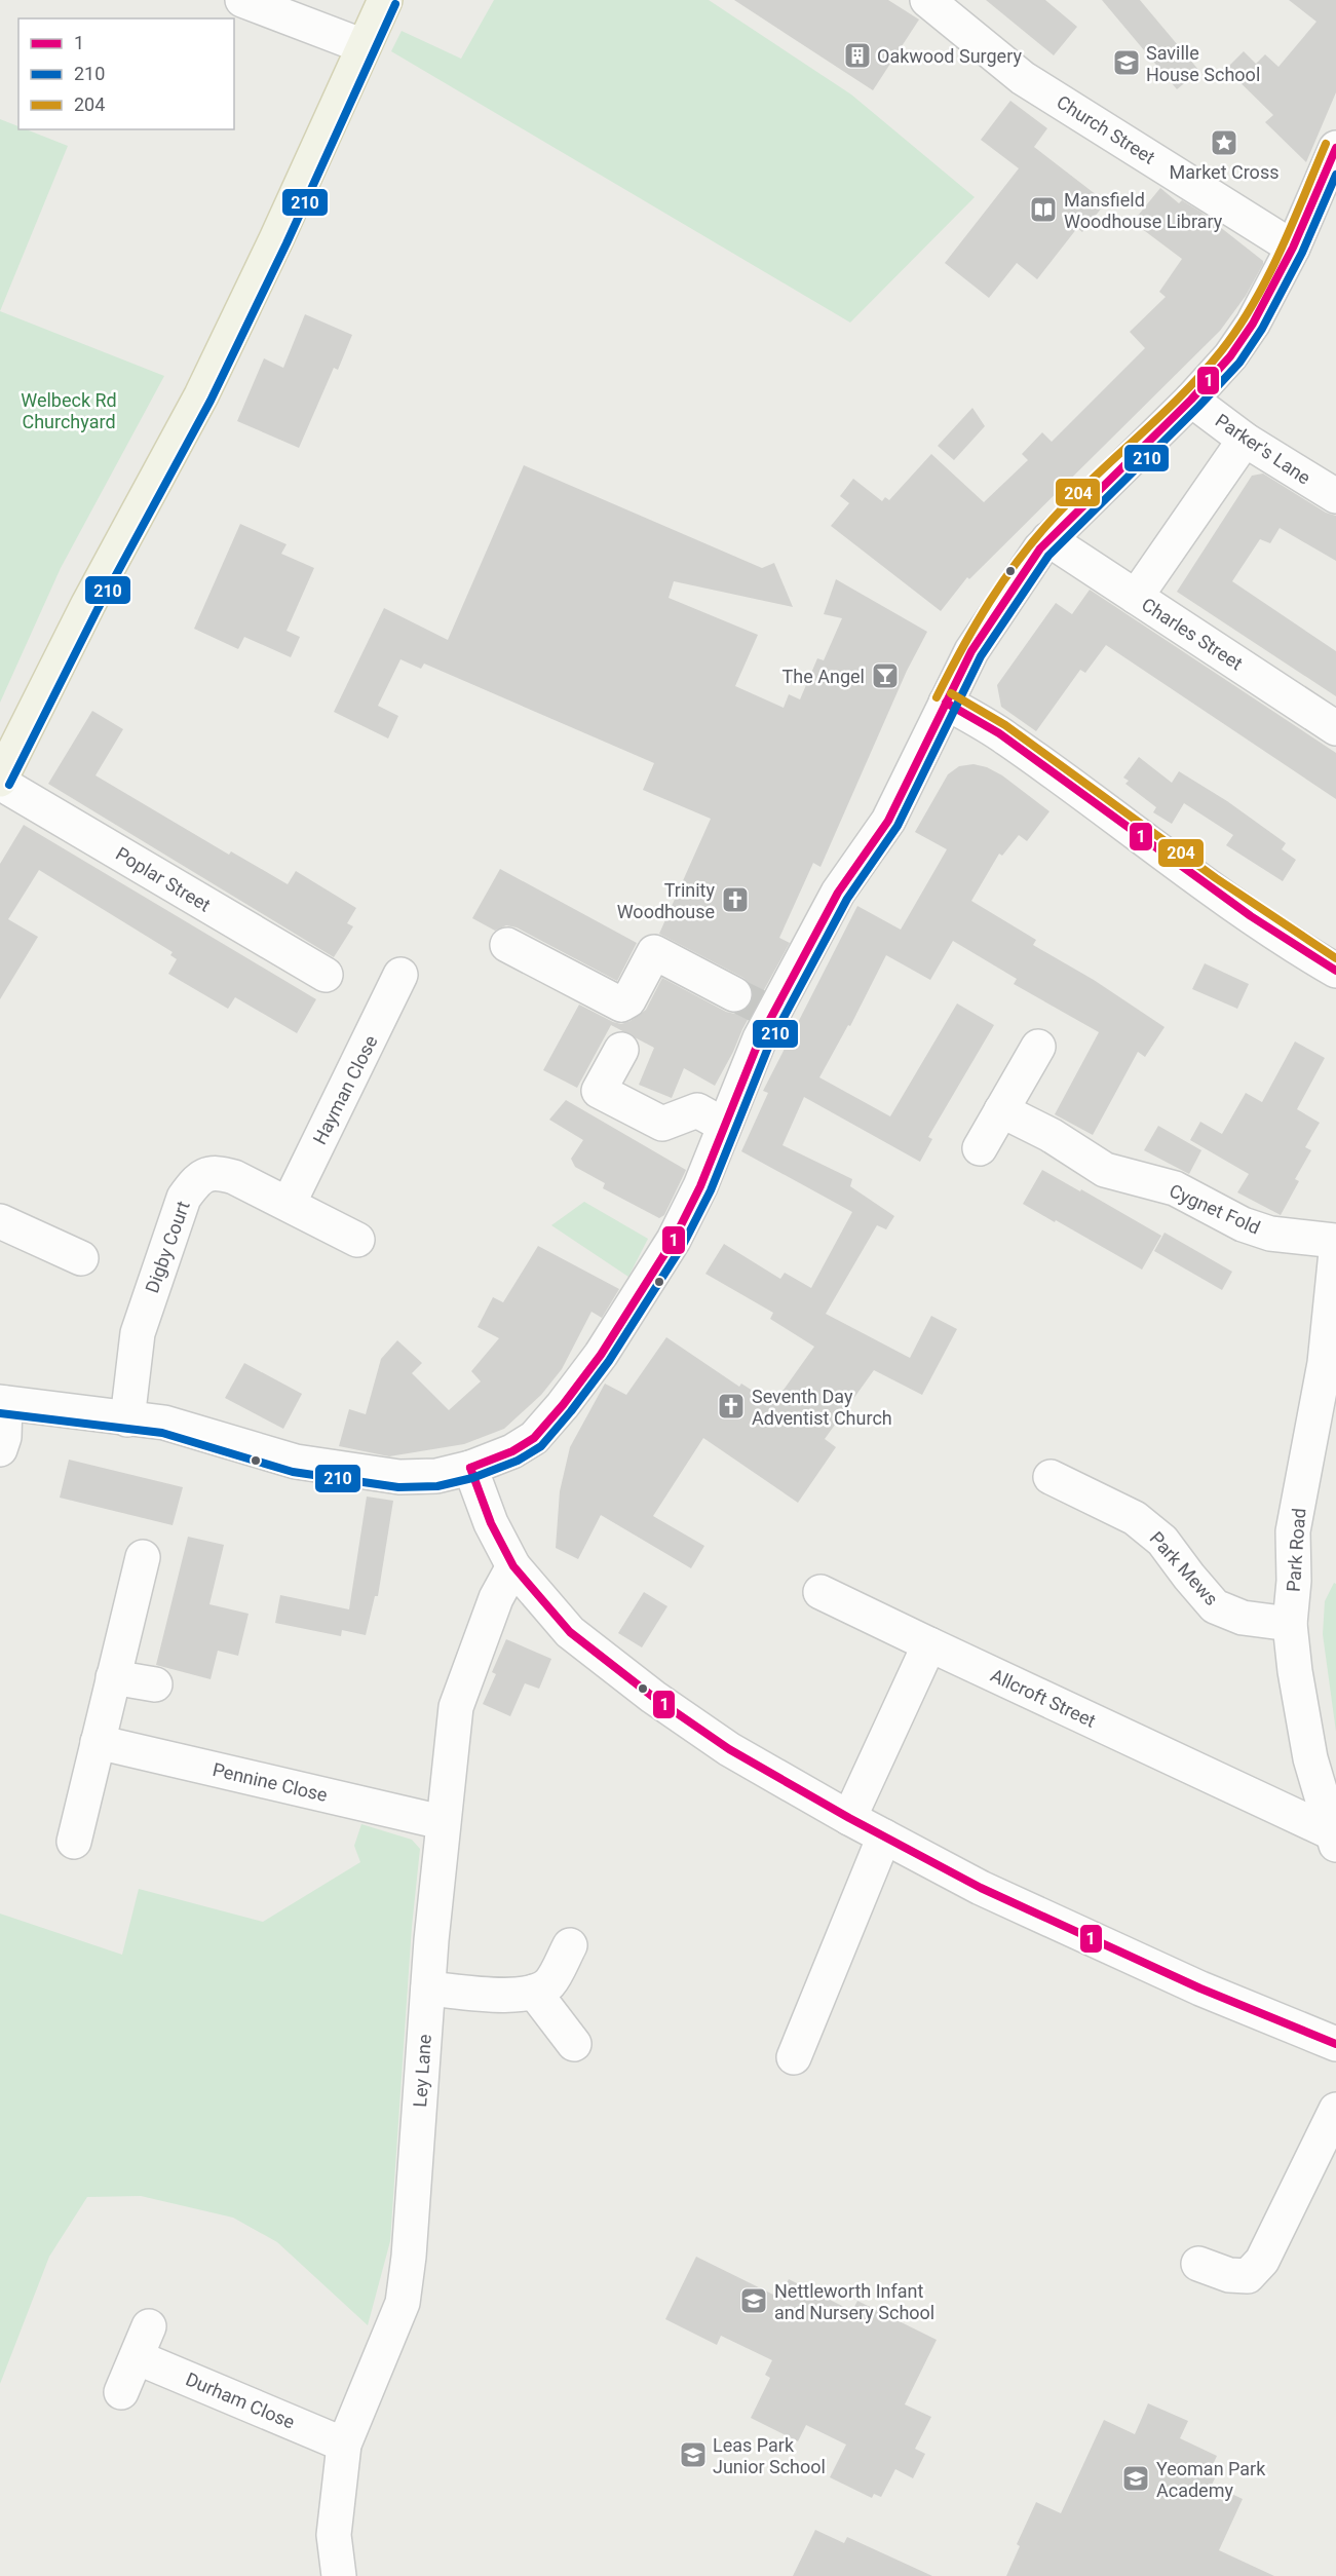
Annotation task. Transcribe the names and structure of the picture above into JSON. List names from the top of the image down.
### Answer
{
  "streets": {
    "street": [
      "Church Street",
      "Parker's Lane",
      "Charles Street",
      "Poplar Street",
      "Hayman Close",
      "Cygnet Fold",
      "Digby Court",
      "Park Road",
      "Park Mews",
      "Allcroft Street",
      "Pennine Close",
      "Ley Lane",
      "Durham Close"
    ]
  },
  "crossings": [
    ["Hayman Close", "Digby Court"],
    ["Park Road", "Park Mews"],
    ["Park Road", "Allcroft Street"],
    ["Pennine Close", "Ley Lane"],
    ["Ley Lane", "Durham Close"]
  ],
  "parks": ["Welbeck Rd Churchyard"],
  "places": {
    "building": ["Oakwood Surgery"],
    "school or university": [
      "Saville House School",
      "Nettleworth Infant and Nursery School",
      "Leas Park Junior School",
      "Yeoman Park Academy"
    ],
    "place": ["Market Cross"],
    "library": ["Mansfield Woodhouse Library"],
    "bar": ["The Angel"],
    "church": ["Trinity Woodhouse", "Seventh Day Adventist Church"]
  },
  "lines": ["transit line 210", "transit line 204", "transit line 1"],
  "legend": ["1", "210", "204"]
}
